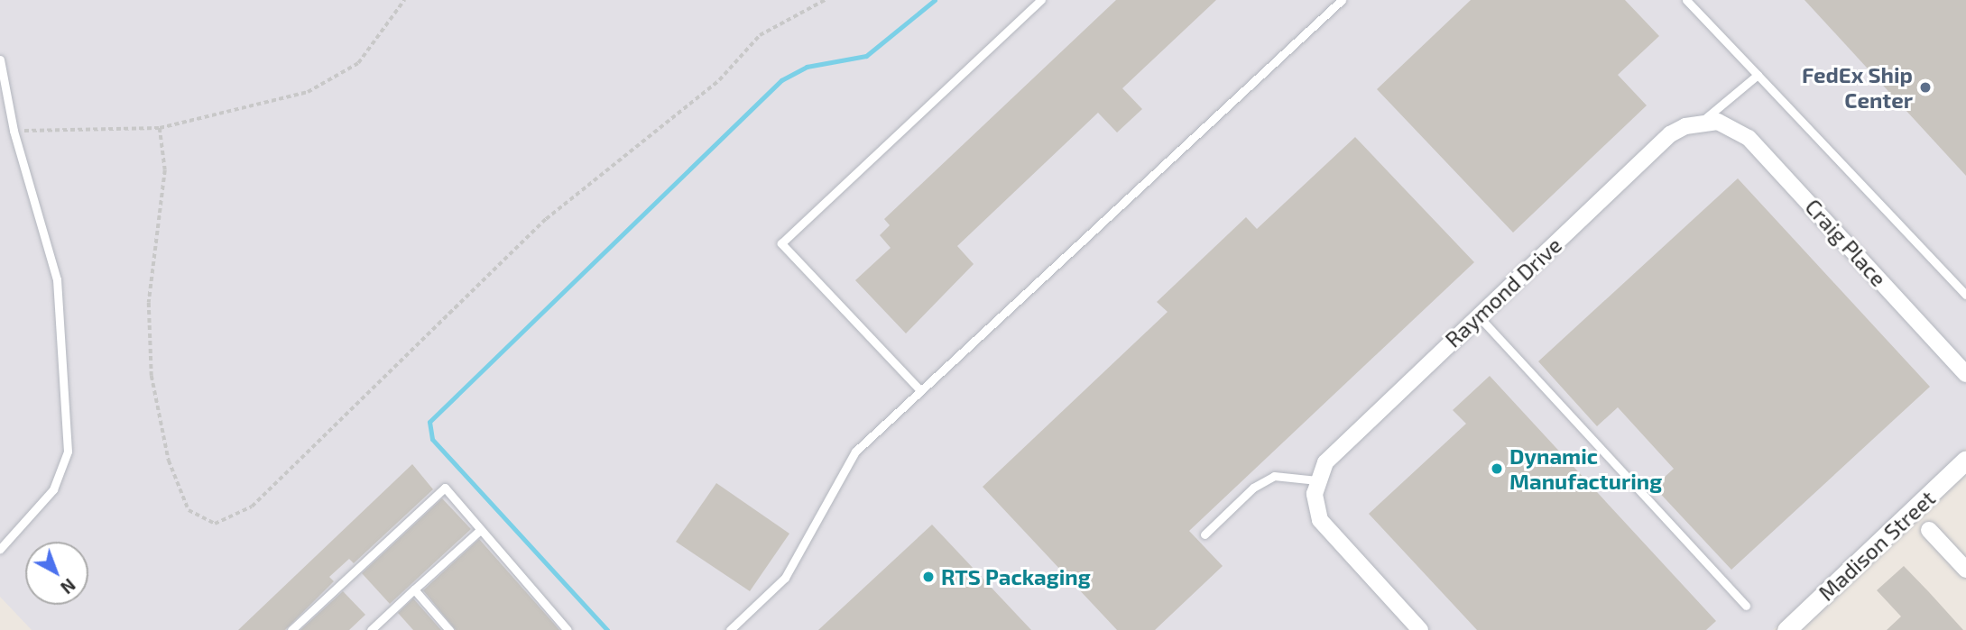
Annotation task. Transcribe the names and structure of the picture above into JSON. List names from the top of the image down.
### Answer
{
  "streets": {
    "street": ["Craig Place", "Raymond Drive", "Madison Street"]
  },
  "crossings": [
    ["Craig Place", "Raymond Drive"]
  ],
  "places": ["FedEx Ship Center", "Dynamic Manufacturing", "RTS Packaging"],
  "north": "bottom right"
}
